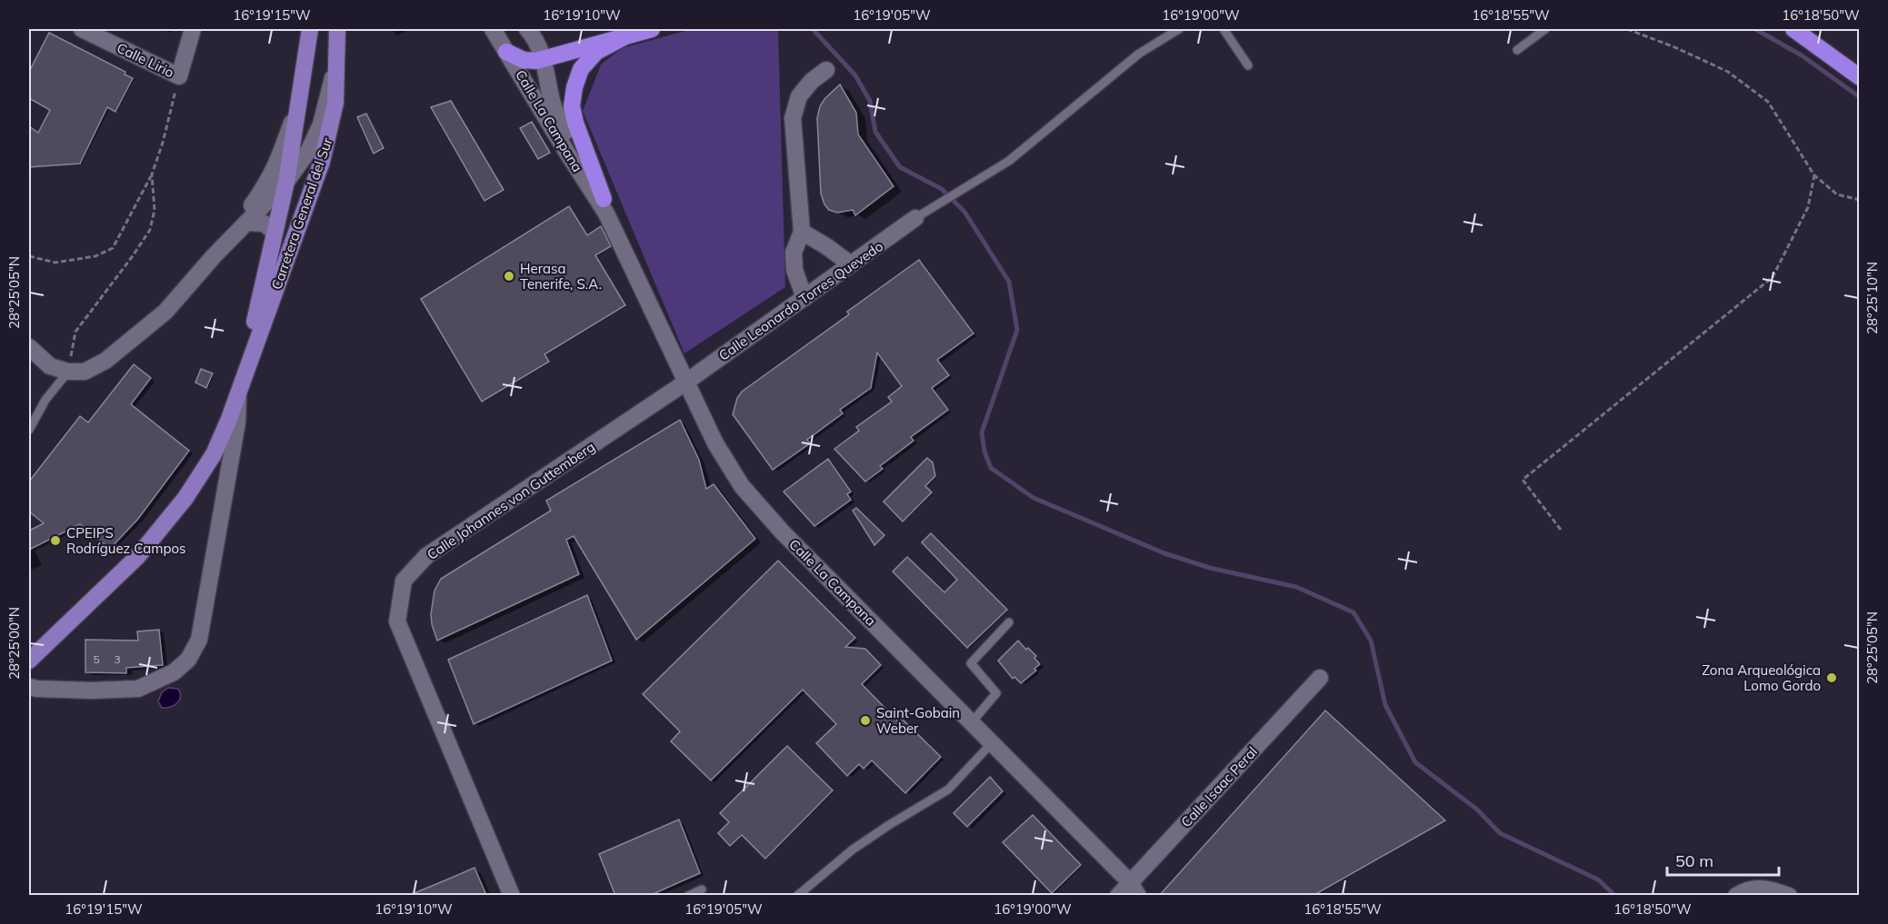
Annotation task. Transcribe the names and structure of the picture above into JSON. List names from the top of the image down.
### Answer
{
  "streets": {
    "main road": ["Carretera General del Sur"],
    "street": [
      "Calle Lirio",
      "Calle La Campana",
      "Calle Leonardo Torres Quevedo",
      "Calle Johannes von Guttemberg",
      "Calle Isaac Peral"
    ]
  },
  "crossings": [
    ["Calle La Campana", "Calle Leonardo Torres Quevedo"],
    ["Calle La Campana", "Calle Johannes von Guttemberg"],
    ["Calle La Campana", "Calle Isaac Peral"],
    ["Calle Leonardo Torres Quevedo", "Calle Johannes von Guttemberg"]
  ],
  "places": [
    "Herasa Tenerife, S.A.",
    "CPEIPS Rodríguez Campos",
    "Zona Arqueológica Lomo Gordo",
    "Saint-Gobain Weber"
  ],
  "house_numbers": ["5", "3"],
  "scale_bar": "50 m",
  "coordinates": [
    "16°19'15\"W",
    "16°19'10\"W",
    "16°19'05\"W",
    "16°19'00\"W",
    "16°18'55\"W",
    "16°18'50\"W",
    "28°25'05\"N",
    "28°25'10\"N",
    "28°25'00\"N"
  ]
}
